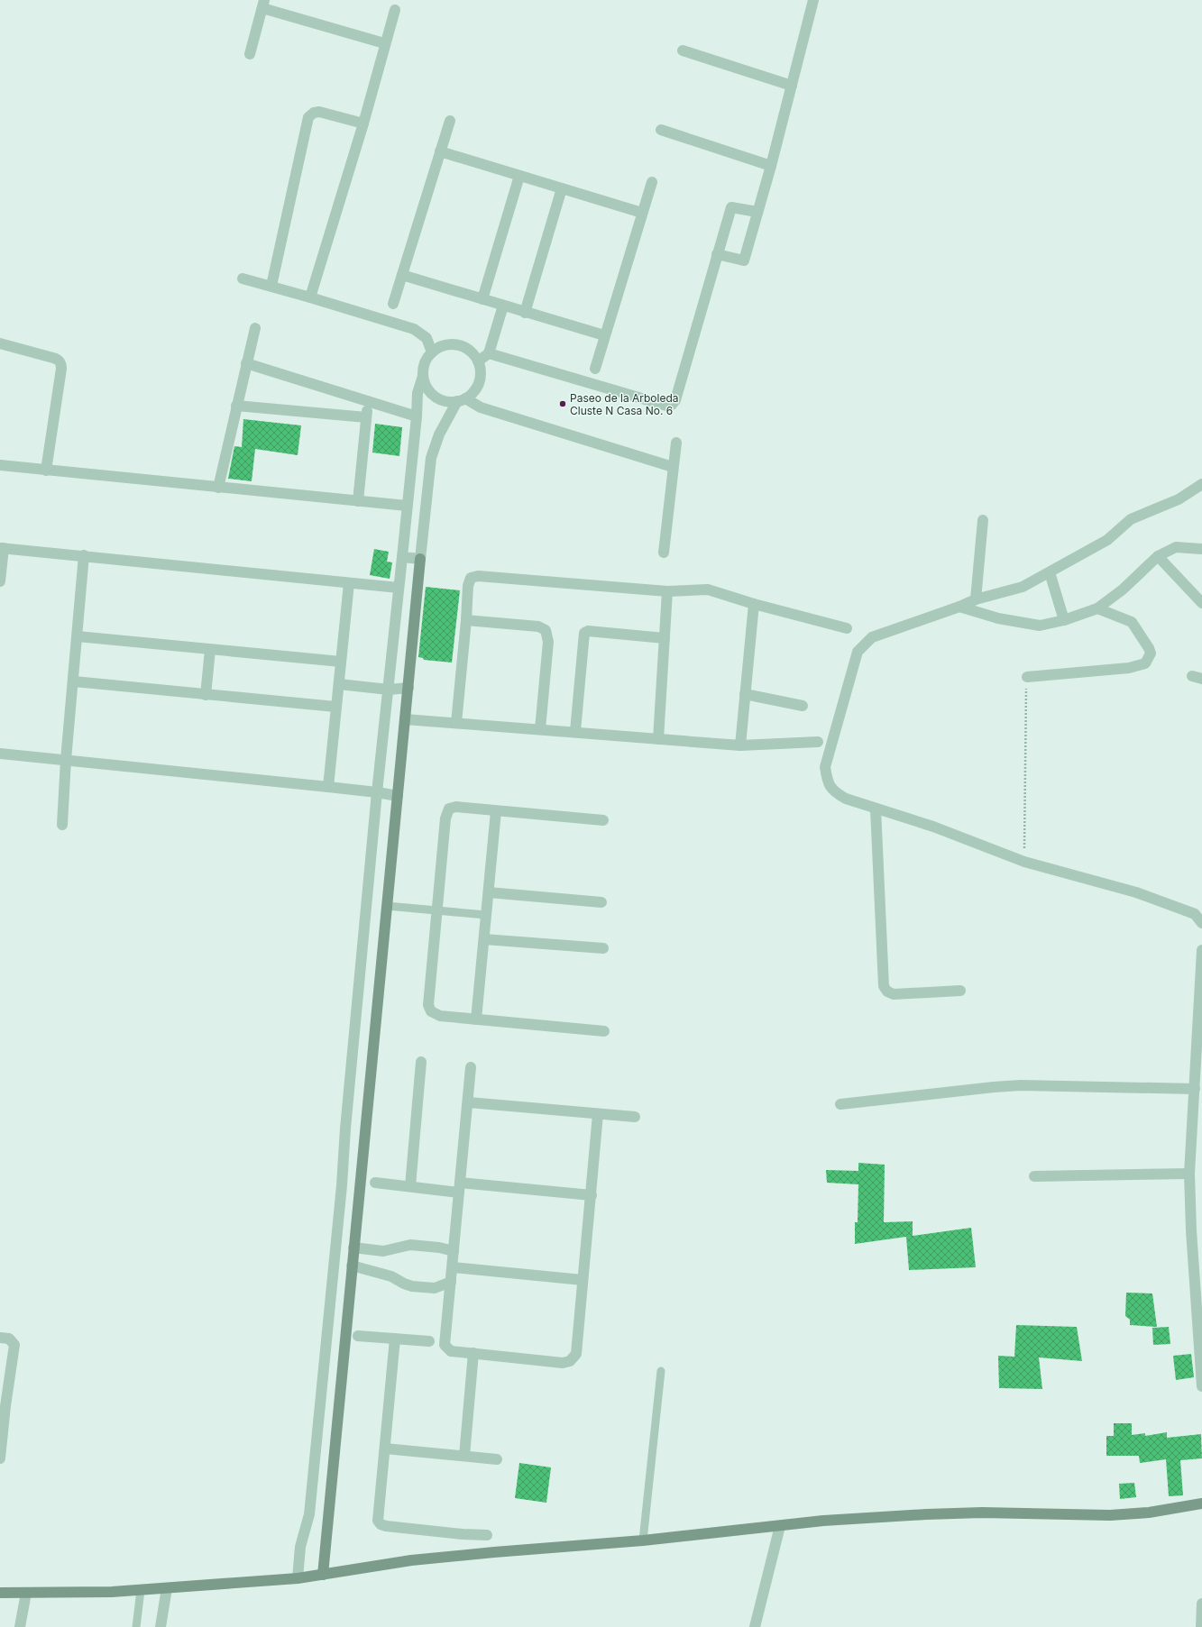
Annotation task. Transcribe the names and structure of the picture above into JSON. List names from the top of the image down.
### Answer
{
  "places": ["Paseo de la Arboleda Cluste N Casa No. 6"]
}
